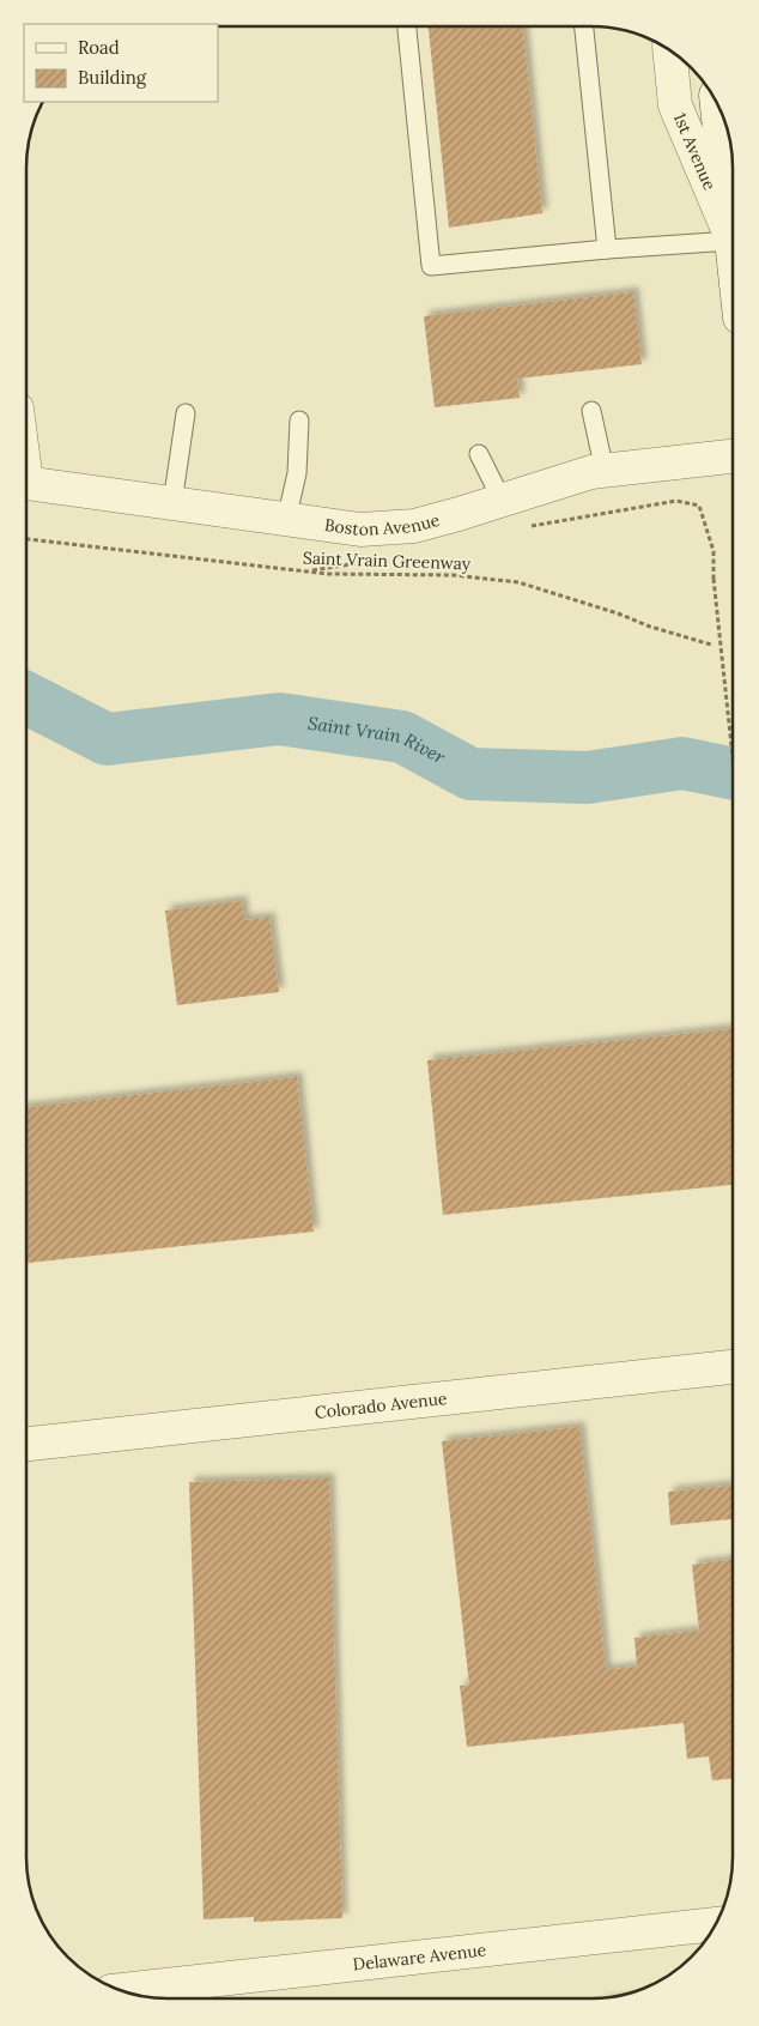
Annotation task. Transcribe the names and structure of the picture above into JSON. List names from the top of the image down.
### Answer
{
  "streets": {
    "street": [
      "1st Avenue",
      "Boston Avenue",
      "Colorado Avenue",
      "Delaware Avenue"
    ],
    "path": ["Saint Vrain Greenway"]
  },
  "water": ["Saint Vrain River"],
  "legend": ["Road", "Building"]
}
